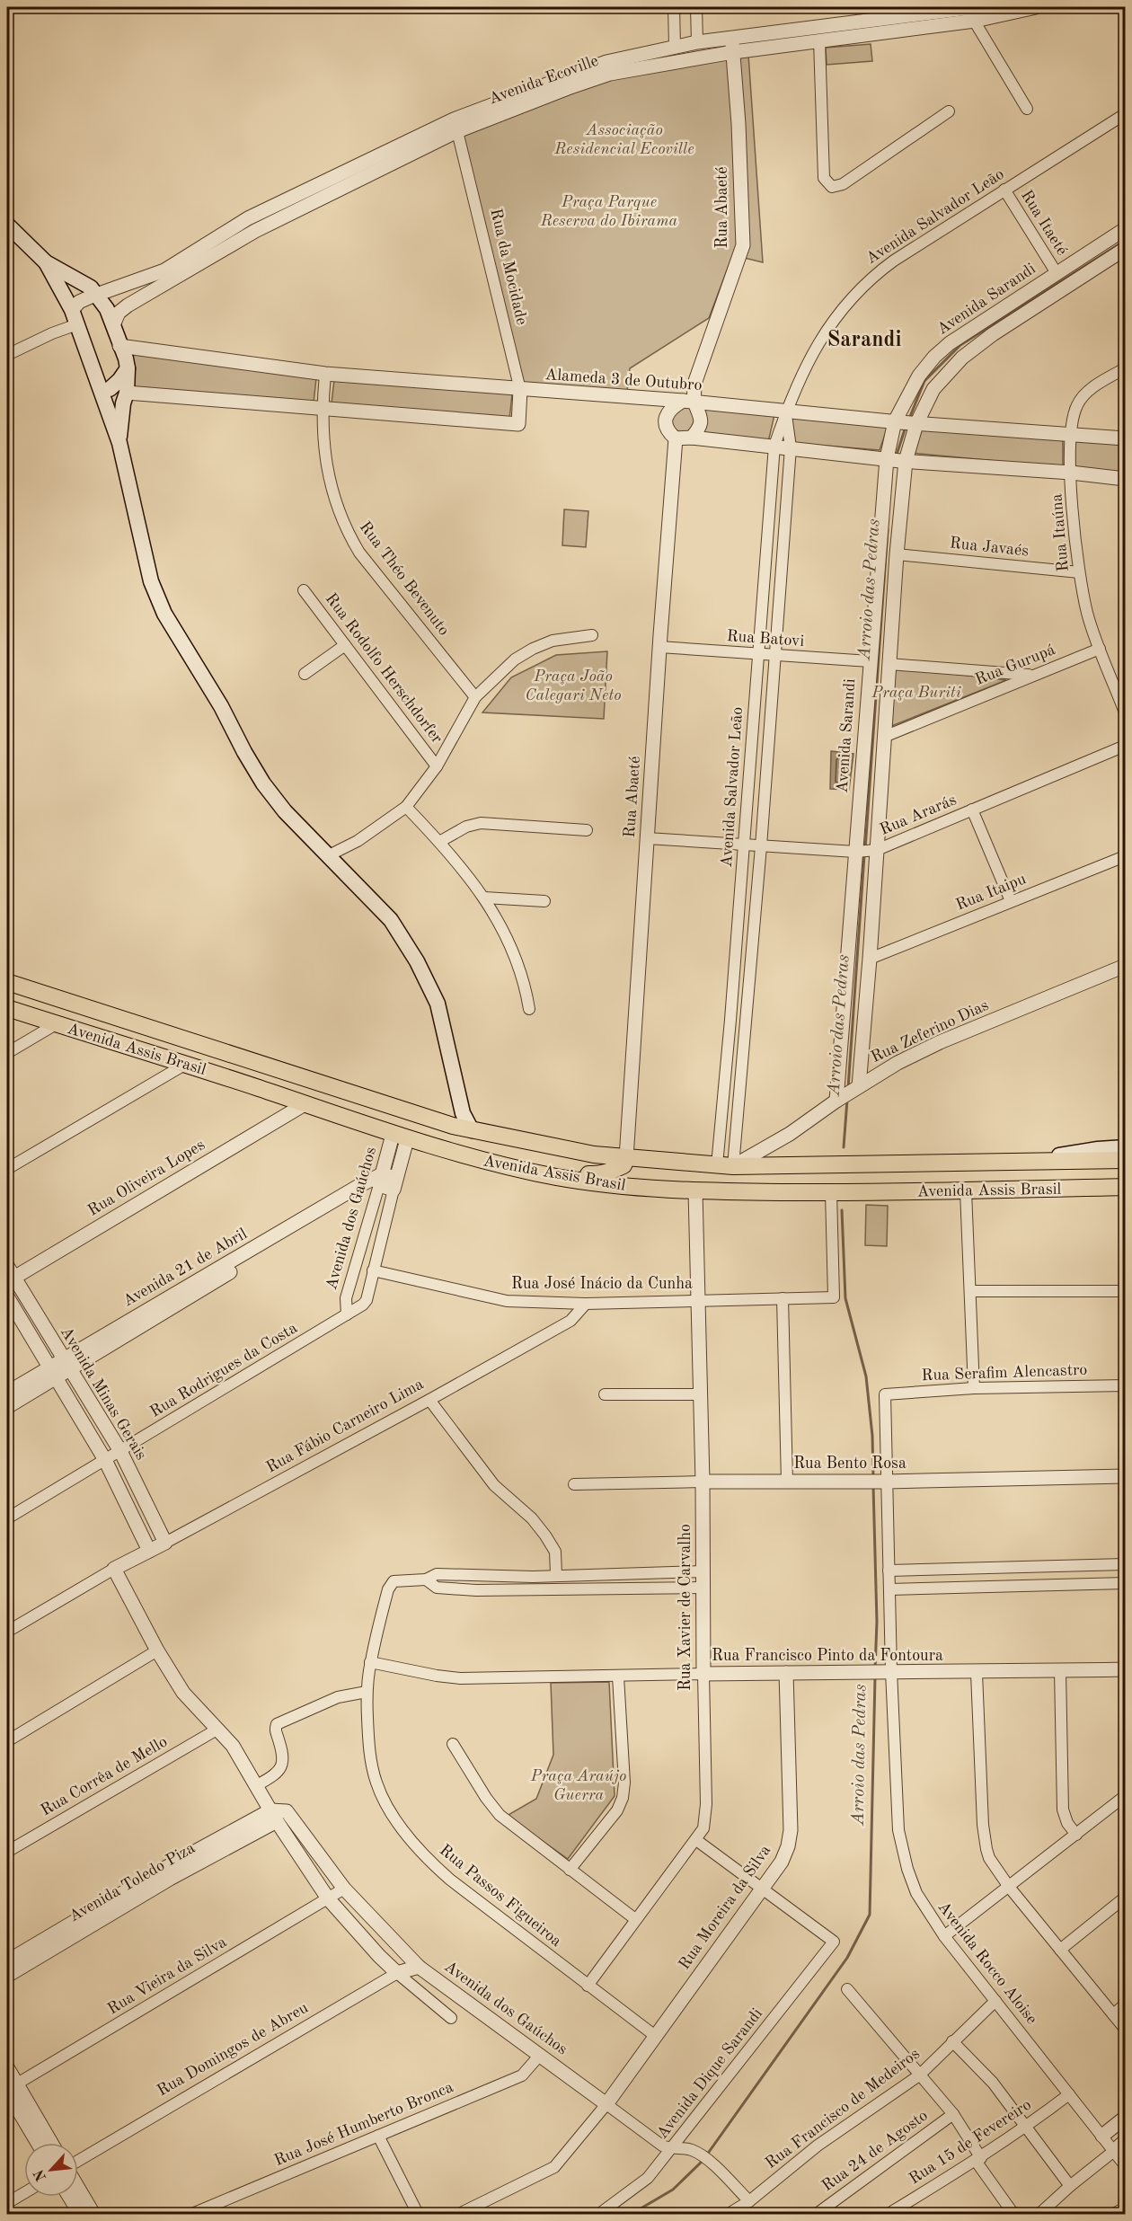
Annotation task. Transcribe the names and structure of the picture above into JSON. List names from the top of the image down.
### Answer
{
  "streets": {
    "main road": ["Avenida Assis Brasil"],
    "street": [
      "Avenida Ecoville",
      "Rua Abaeté",
      "Avenida Salvador Leão",
      "Rua Itaeté",
      "Rua da Mocidade",
      "Avenida Sarandi",
      "Alameda 3 de Outubro",
      "Rua Itaúna",
      "Rua Javaés",
      "Rua Théo Bevenuto",
      "Rua Batovi",
      "Rua Gurupá",
      "Rua Rodolfo Herschdorfer",
      "Rua Ararás",
      "Rua Itaipu",
      "Rua Zeferino Dias",
      "Rua Oliveira Lopes",
      "Avenida dos Gaúchos",
      "Avenida 21 de Abril",
      "Rua José Inácio da Cunha",
      "Rua Rodrigues da Costa",
      "Rua Serafim Alencastro",
      "Avenida Minas Gerais",
      "Rua Fábio Carneiro Lima",
      "Rua Bento Rosa",
      "Rua Xavier de Carvalho",
      "Rua Francisco Pinto da Fontoura",
      "Rua Corrêa de Mello",
      "Avenida Toledo Piza",
      "Rua Passos Figueiroa",
      "Rua Moreira da Silva",
      "Avenida Rocco Aloise",
      "Rua Vieira da Silva",
      "Rua Domingos de Abreu",
      "Avenida Dique Sarandi",
      "Rua Francisco de Medeiros",
      "Rua José Humberto Bronca",
      "Rua 15 de Fevereiro",
      "Rua 24 de Agosto"
    ]
  },
  "crossings": [
    ["Avenida Ecoville", "Rua Abaeté"],
    ["Avenida Ecoville", "Rua da Mocidade"],
    ["Rua Abaeté", "Alameda 3 de Outubro"],
    ["Rua Abaeté", "Rua Batovi"],
    ["Rua Abaeté", "Rua Ararás"],
    ["Rua Abaeté", "Avenida Assis Brasil"],
    ["Avenida Salvador Leão", "Rua Itaeté"],
    ["Avenida Salvador Leão", "Alameda 3 de Outubro"],
    ["Avenida Salvador Leão", "Rua Batovi"],
    ["Avenida Salvador Leão", "Rua Ararás"],
    ["Avenida Salvador Leão", "Rua Zeferino Dias"],
    ["Avenida Salvador Leão", "Avenida Assis Brasil"],
    ["Rua Itaeté", "Avenida Sarandi"],
    ["Rua da Mocidade", "Alameda 3 de Outubro"],
    ["Rua da Mocidade", "Rua Théo Bevenuto"],
    ["Avenida Sarandi", "Alameda 3 de Outubro"],
    ["Avenida Sarandi", "Rua Javaés"],
    ["Avenida Sarandi", "Rua Batovi"],
    ["Avenida Sarandi", "Rua Gurupá"],
    ["Avenida Sarandi", "Rua Ararás"],
    ["Avenida Sarandi", "Rua Itaipu"],
    ["Avenida Sarandi", "Rua Zeferino Dias"],
    ["Alameda 3 de Outubro", "Rua Itaúna"],
    ["Alameda 3 de Outubro", "Rua Théo Bevenuto"],
    ["Rua Itaúna", "Rua Javaés"],
    ["Rua Itaúna", "Rua Gurupá"],
    ["Rua Zeferino Dias", "Avenida Assis Brasil"],
    ["Avenida Assis Brasil", "Rua Oliveira Lopes"],
    ["Avenida Assis Brasil", "Avenida dos Gaúchos"],
    ["Avenida Assis Brasil", "Rua José Inácio da Cunha"],
    ["Avenida Assis Brasil", "Rua Xavier de Carvalho"],
    ["Rua Oliveira Lopes", "Avenida Minas Gerais"],
    ["Avenida dos Gaúchos", "Avenida 21 de Abril"],
    ["Avenida dos Gaúchos", "Rua José Inácio da Cunha"],
    ["Avenida dos Gaúchos", "Rua Rodrigues da Costa"],
    ["Avenida dos Gaúchos", "Avenida Toledo Piza"],
    ["Avenida dos Gaúchos", "Rua Moreira da Silva"],
    ["Avenida dos Gaúchos", "Rua Vieira da Silva"],
    ["Avenida dos Gaúchos", "Rua Domingos de Abreu"],
    ["Avenida dos Gaúchos", "Avenida Dique Sarandi"],
    ["Avenida dos Gaúchos", "Rua Francisco de Medeiros"],
    ["Avenida dos Gaúchos", "Rua José Humberto Bronca"],
    ["Avenida 21 de Abril", "Avenida Minas Gerais"],
    ["Rua José Inácio da Cunha", "Rua Fábio Carneiro Lima"],
    ["Rua José Inácio da Cunha", "Rua Xavier de Carvalho"],
    ["Rua Rodrigues da Costa", "Avenida Minas Gerais"],
    ["Rua Serafim Alencastro", "Avenida Rocco Aloise"],
    ["Avenida Minas Gerais", "Rua Fábio Carneiro Lima"],
    ["Rua Bento Rosa", "Rua Xavier de Carvalho"],
    ["Rua Bento Rosa", "Avenida Rocco Aloise"],
    ["Rua Xavier de Carvalho", "Rua Francisco Pinto da Fontoura"],
    ["Rua Xavier de Carvalho", "Rua Passos Figueiroa"],
    ["Rua Francisco Pinto da Fontoura", "Rua Passos Figueiroa"],
    ["Rua Francisco Pinto da Fontoura", "Rua Moreira da Silva"],
    ["Rua Francisco Pinto da Fontoura", "Avenida Rocco Aloise"],
    ["Rua Passos Figueiroa", "Rua Moreira da Silva"],
    ["Rua Moreira da Silva", "Avenida Dique Sarandi"],
    ["Avenida Rocco Aloise", "Rua Francisco de Medeiros"],
    ["Avenida Rocco Aloise", "Rua 15 de Fevereiro"]
  ],
  "districts": ["Sarandi"],
  "water": ["Arroio das Pedras"],
  "parks": [
    "Associação Residencial Ecoville",
    "Praça Parque Reserva do Ibirama",
    "Praça João Calegari Neto",
    "Praça Buriti",
    "Praça Araújo Guerra"
  ],
  "north": "bottom left"
}
